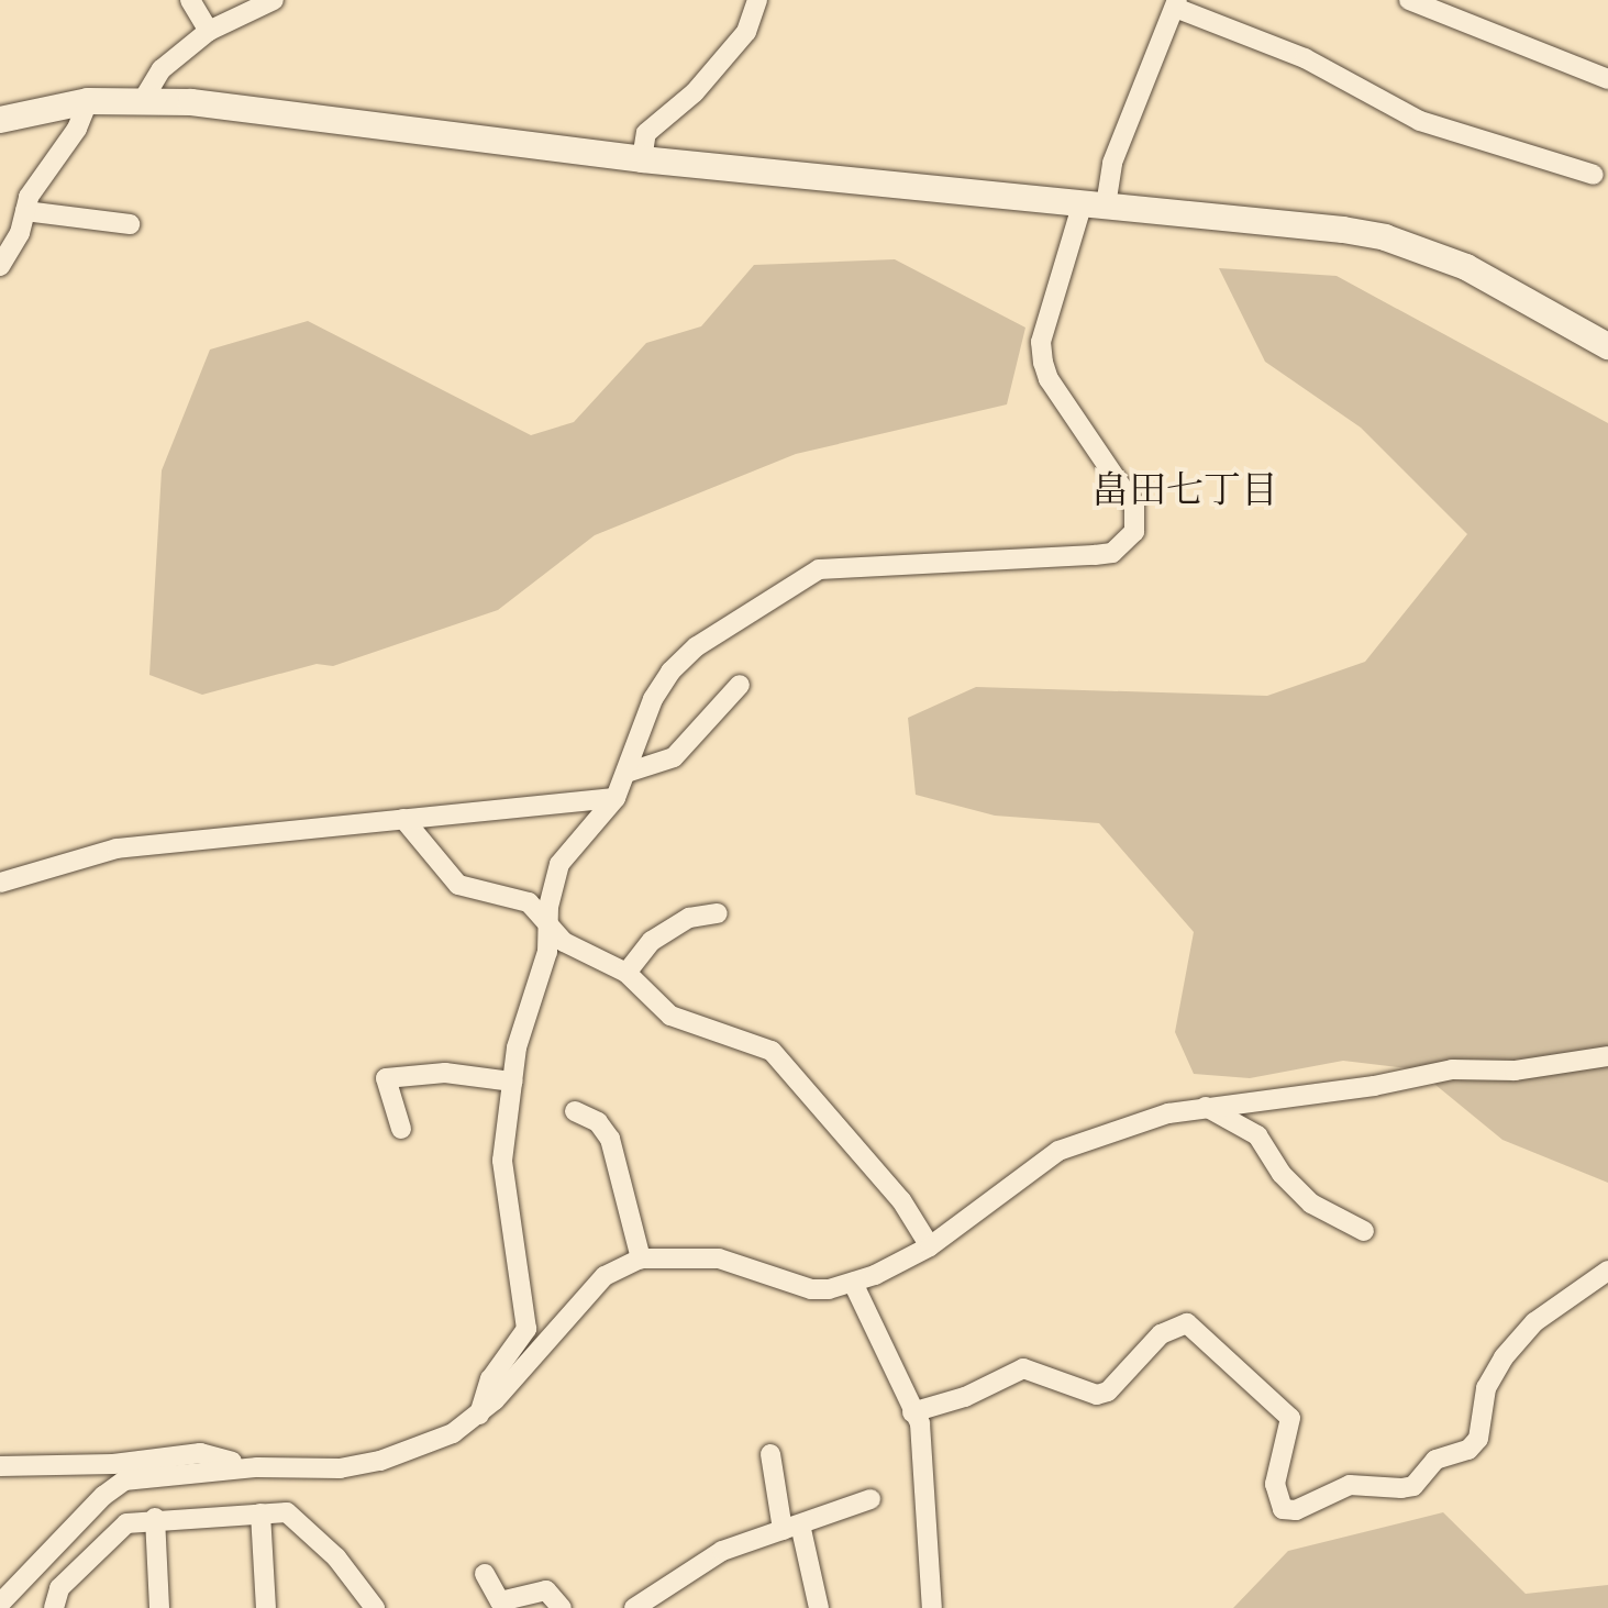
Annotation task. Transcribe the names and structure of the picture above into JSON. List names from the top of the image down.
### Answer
{
  "districts": ["畠田七丁目"]
}
